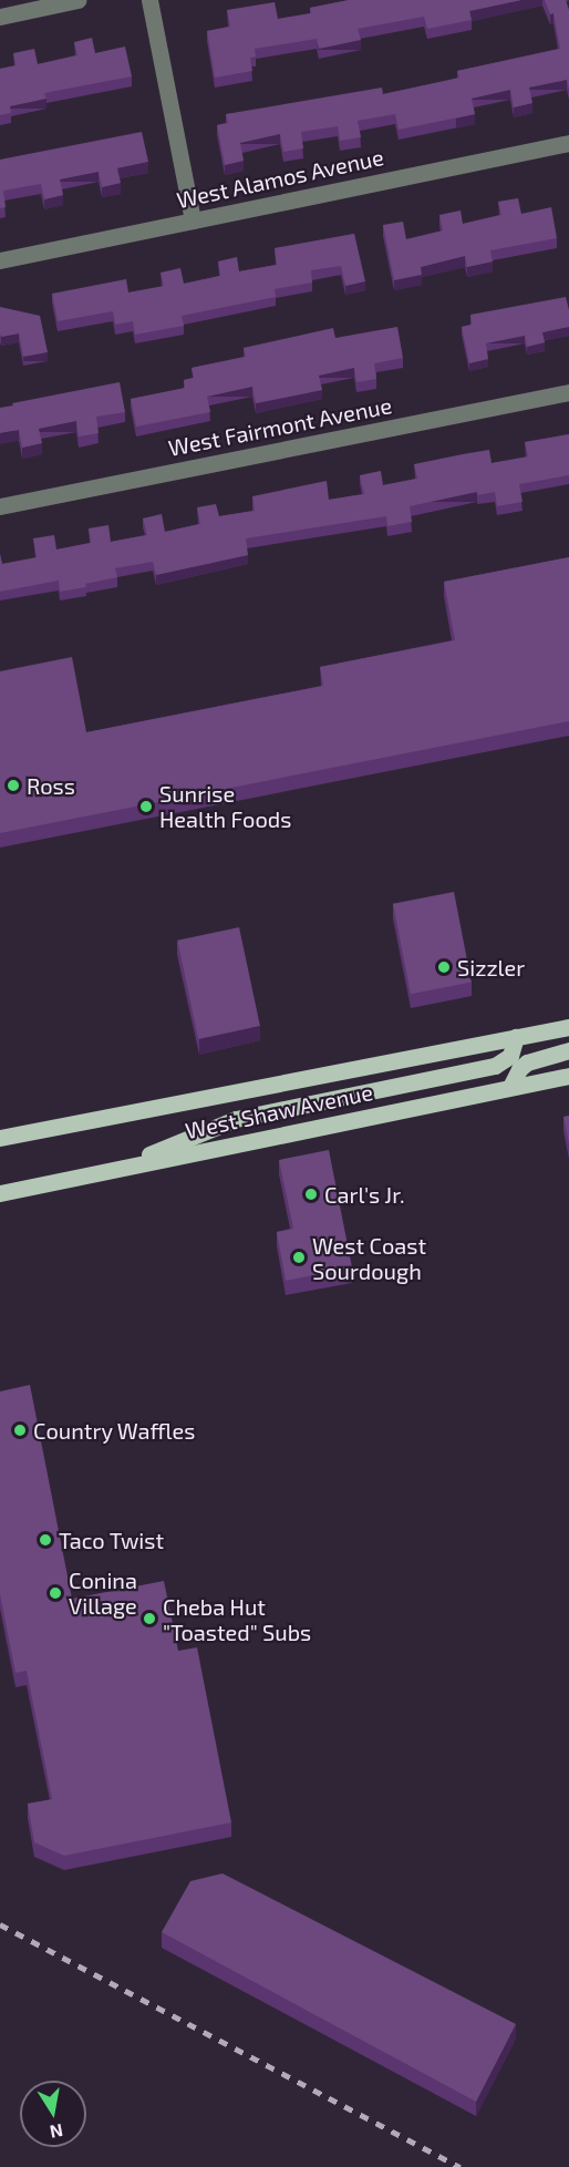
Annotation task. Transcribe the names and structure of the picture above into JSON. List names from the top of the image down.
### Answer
{
  "streets": {
    "main road": ["West Shaw Avenue"],
    "street": ["West Alamos Avenue", "West Fairmont Avenue"]
  },
  "places": [
    "Ross",
    "Sunrise Health Foods",
    "Sizzler",
    "Carl's Jr.",
    "West Coast Sourdough",
    "Country Waffles",
    "Taco Twist",
    "Conina Village",
    "Cheba Hut \"Toasted\" Subs"
  ],
  "north": "bottom"
}
